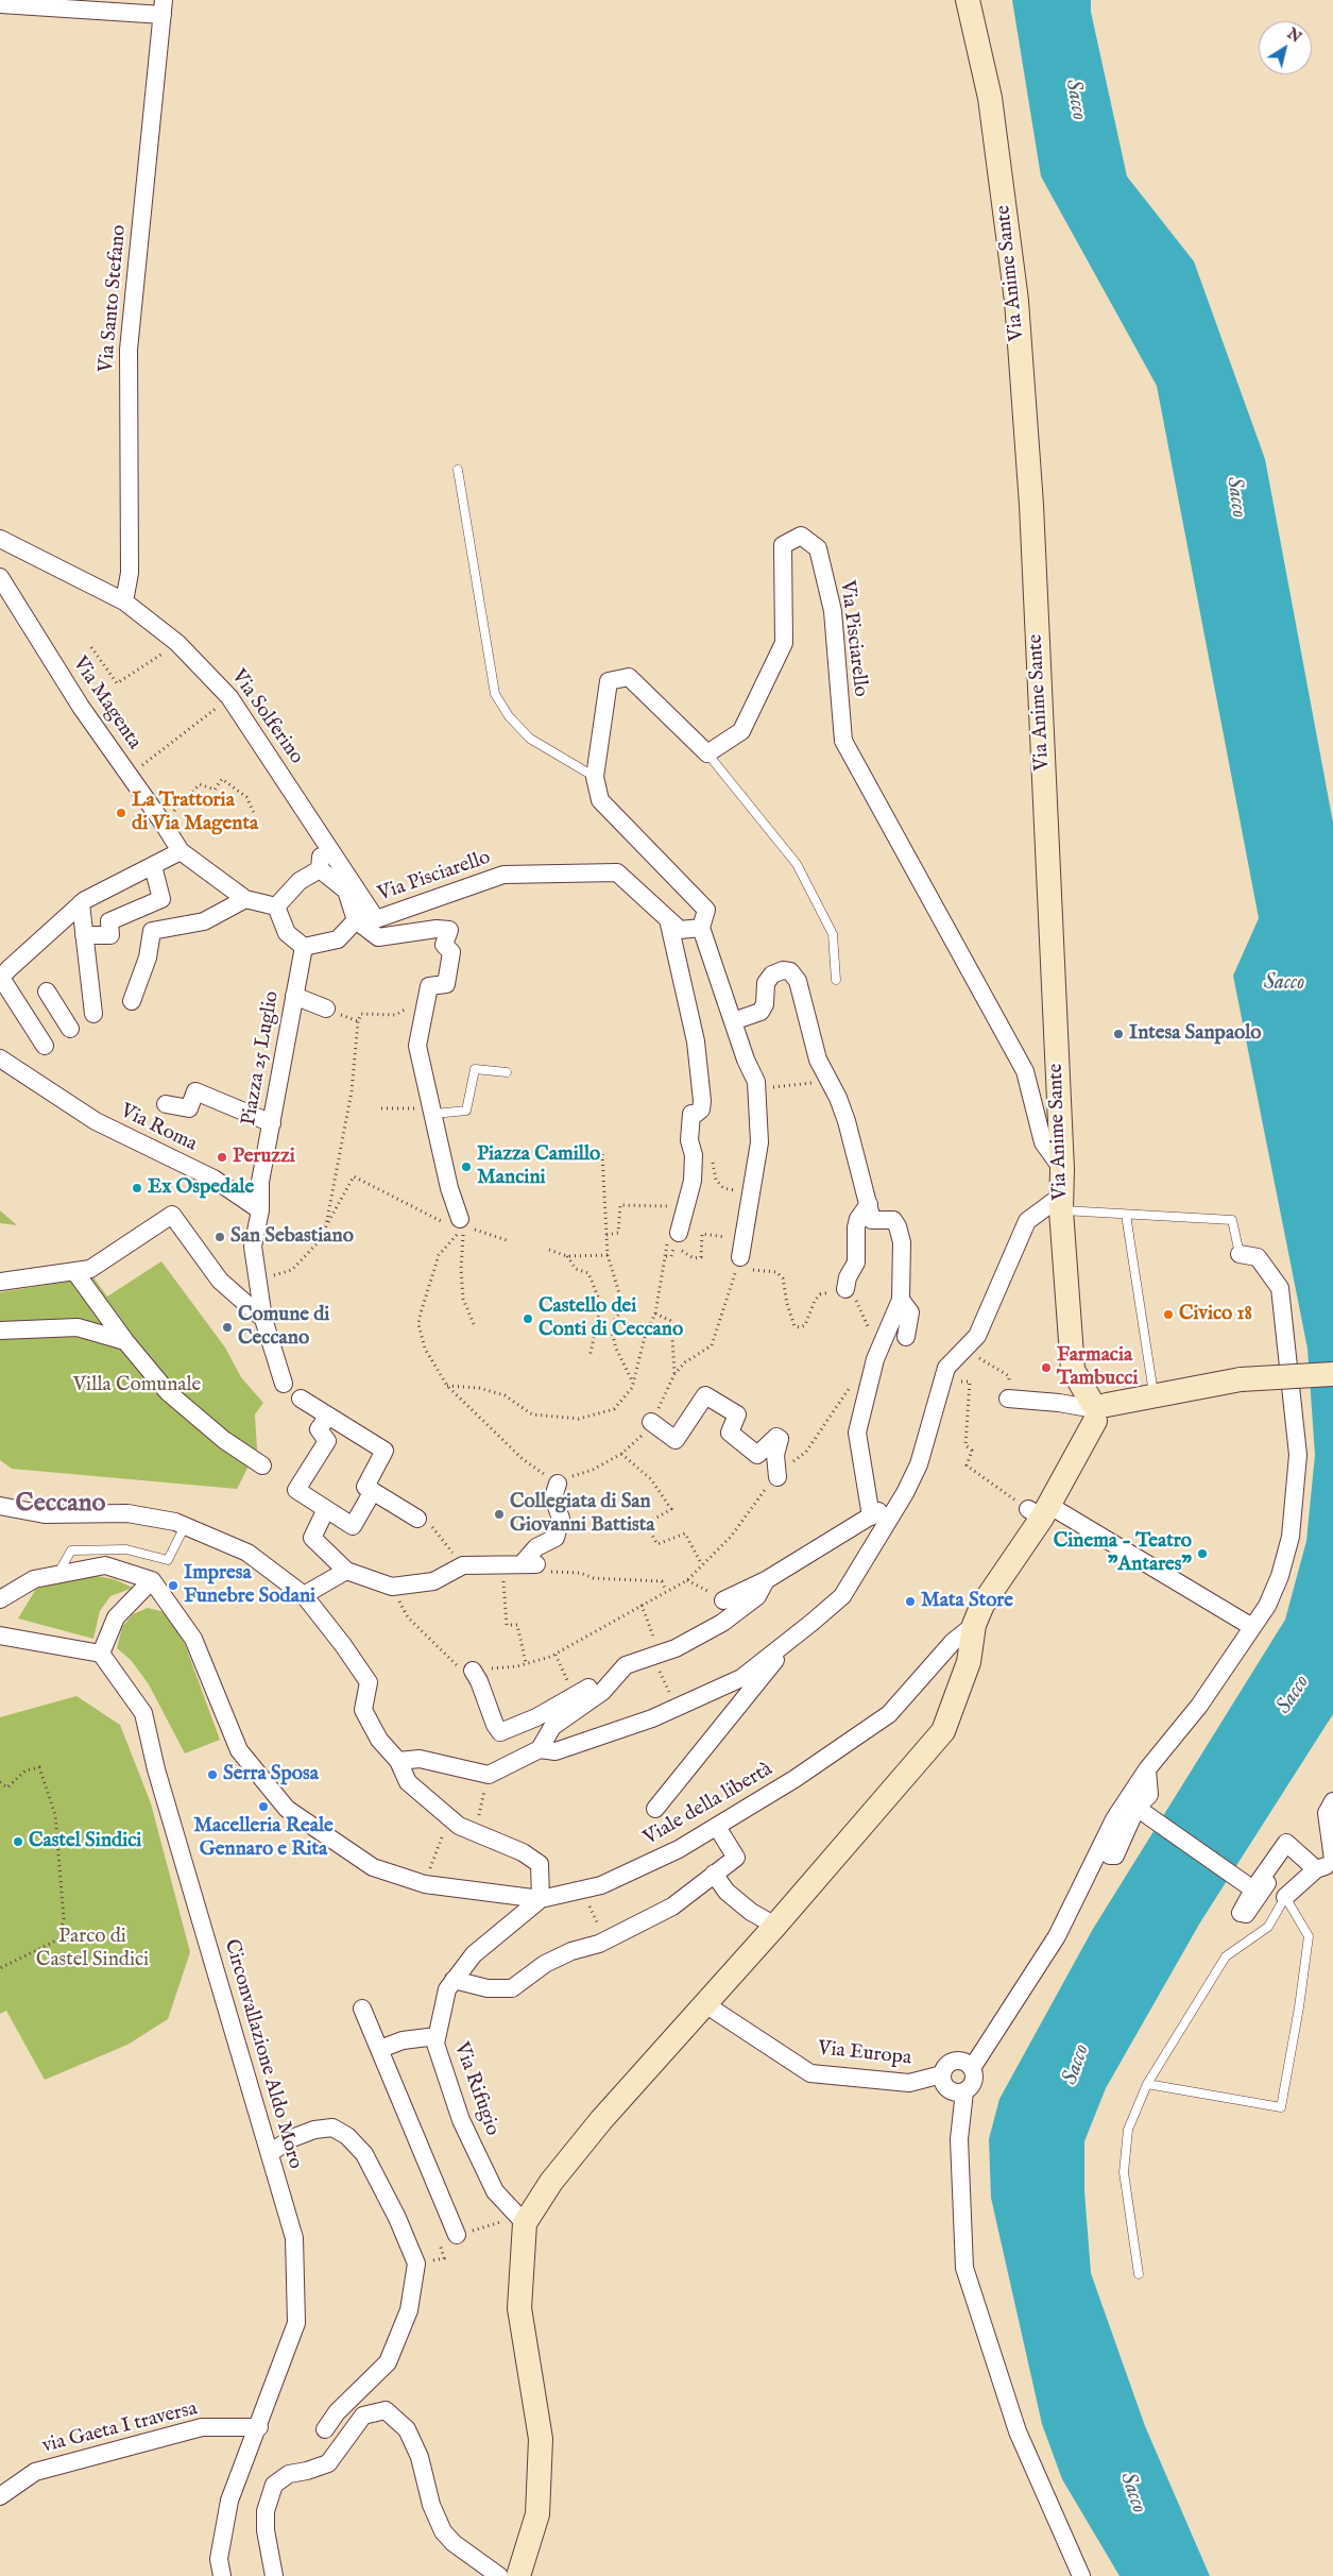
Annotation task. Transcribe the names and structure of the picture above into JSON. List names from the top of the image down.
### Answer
{
  "streets": {
    "main road": ["Via Anime Sante"],
    "street": [
      "Via Santo Stefano",
      "Via Pisciarello",
      "Via Magenta",
      "Via Solferino",
      "Piazza 25 Luglio",
      "Via Roma",
      "Viale della libertà",
      "Circonvallazione Aldo Moro",
      "Via Europa",
      "Via Rifugio",
      "via Gaeta I traversa"
    ]
  },
  "crossings": [
    ["Via Anime Sante", "Via Pisciarello"],
    ["Via Santo Stefano", "Via Solferino"],
    ["Via Pisciarello", "Via Solferino"],
    ["Piazza 25 Luglio", "Via Roma"],
    ["Viale della libertà", "Via Rifugio"],
    ["Circonvallazione Aldo Moro", "via Gaeta I traversa"]
  ],
  "districts": ["Ceccano"],
  "water": ["Sacco"],
  "parks": ["Villa Comunale", "Parco di Castel Sindici"],
  "places": [
    "La Trattoria di Via Magenta",
    "Intesa Sanpaolo",
    "Peruzzi",
    "Piazza Camillo Mancini",
    "Ex Ospedale",
    "San Sebastiano",
    "Civico 18",
    "Castello dei Conti di Ceccano",
    "Comune di Ceccano",
    "Farmacia Tambucci",
    "Collegiata di San Giovanni Battista",
    "Cinema - Teatro \"Antares\"",
    "Impresa Funebre Sodani",
    "Mata Store",
    "Serra Sposa",
    "Macelleria Reale Gennaro e Rita",
    "Castel Sindici"
  ],
  "north": "top right"
}
